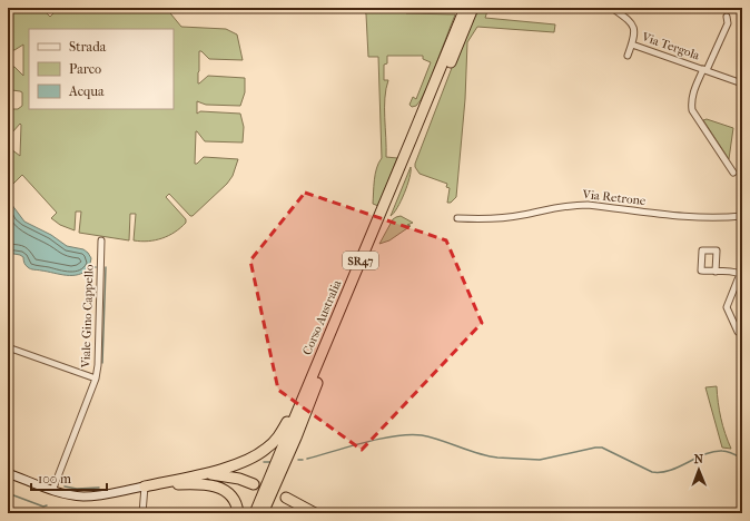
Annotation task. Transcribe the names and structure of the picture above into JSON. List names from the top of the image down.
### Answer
{
  "streets": {
    "highway": ["SR47", "Corso Australia"],
    "street": ["Via Tergola", "Via Retrone", "Viale Gino Cappello"]
  },
  "legend": ["Strada", "Parco", "Acqua"],
  "scale_bar": "100 m",
  "north": "top"
}
